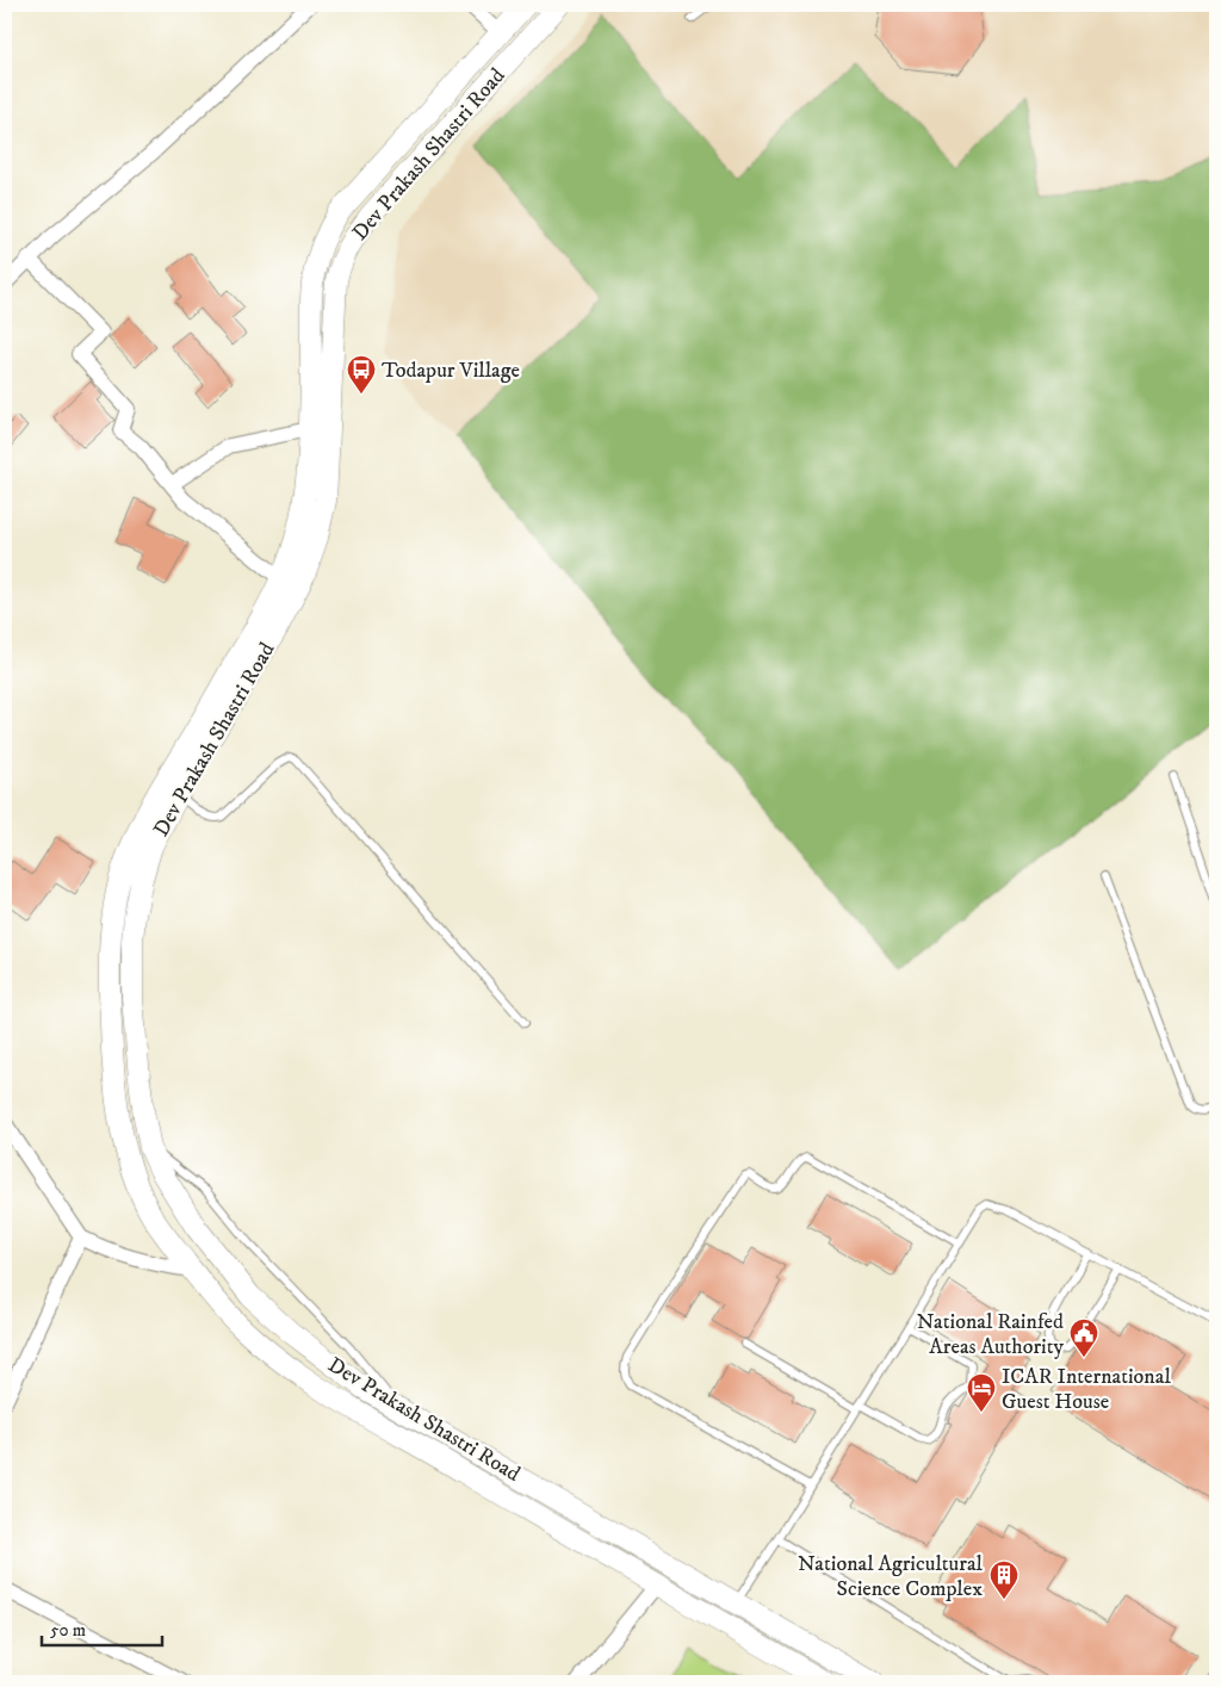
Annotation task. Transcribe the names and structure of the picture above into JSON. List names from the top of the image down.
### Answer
{
  "streets": {
    "street": ["Dev Prakash Shastri Road"]
  },
  "places": {
    "bus stop": ["Todapur Village"],
    "public building": ["National Rainfed Areas Authority"],
    "hotel": ["ICAR International Guest House"],
    "building": ["National Agricultural Science Complex"]
  },
  "scale_bar": "50 m"
}
